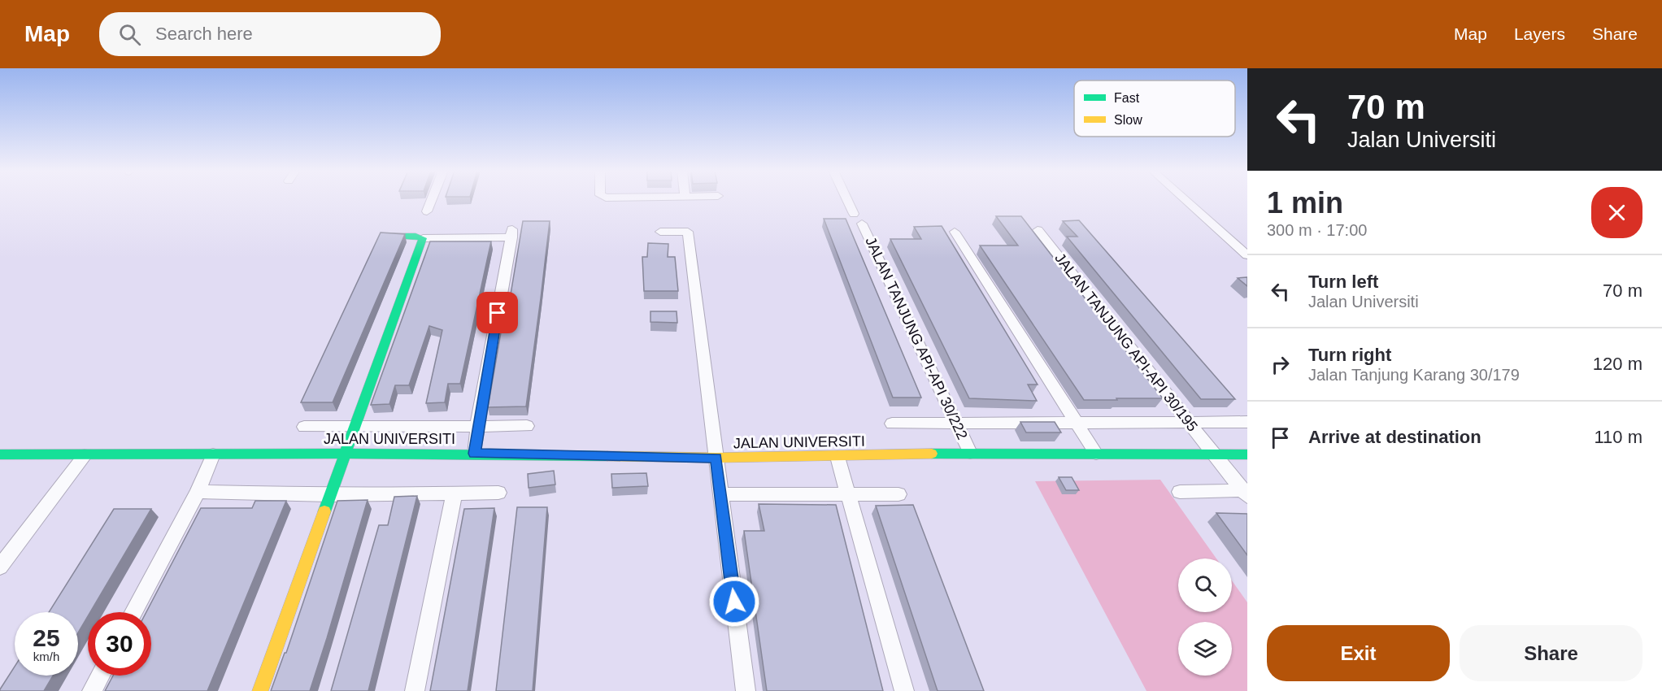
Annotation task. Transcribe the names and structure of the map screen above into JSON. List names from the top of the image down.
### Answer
{
  "streets": {
    "street": ["JALAN TANJUNG API-API 30/222", "JALAN TANJUNG API-API 30/195", "JALAN UNIVERSITI"]
  },
  "crossings": [
    ["JALAN TANJUNG API-API 30/222", "JALAN UNIVERSITI"],
    ["JALAN TANJUNG API-API 30/195", "JALAN UNIVERSITI"]
  ],
  "legend": ["Fast", "Slow"],
  "page": {
    "header": "Map",
    "search": "Search here",
    "nav": ["Map", "Layers", "Share"],
    "turn": ["70 m", "Jalan Universiti"],
    "heading": ["1 min", "300 m · 17:00"],
    "list": [
      {
        "name": "Turn left",
        "note": "Jalan Universiti",
        "value": "70 m"
      },
      {
        "name": "Turn right",
        "note": "Jalan Tanjung Karang 30/179",
        "value": "120 m"
      },
      {
        "name": "Arrive at destination",
        "value": "110 m"
      }
    ],
    "speed": "25 km/h",
    "limit": "30",
    "buttons": ["Exit", "Share"]
  }
}
